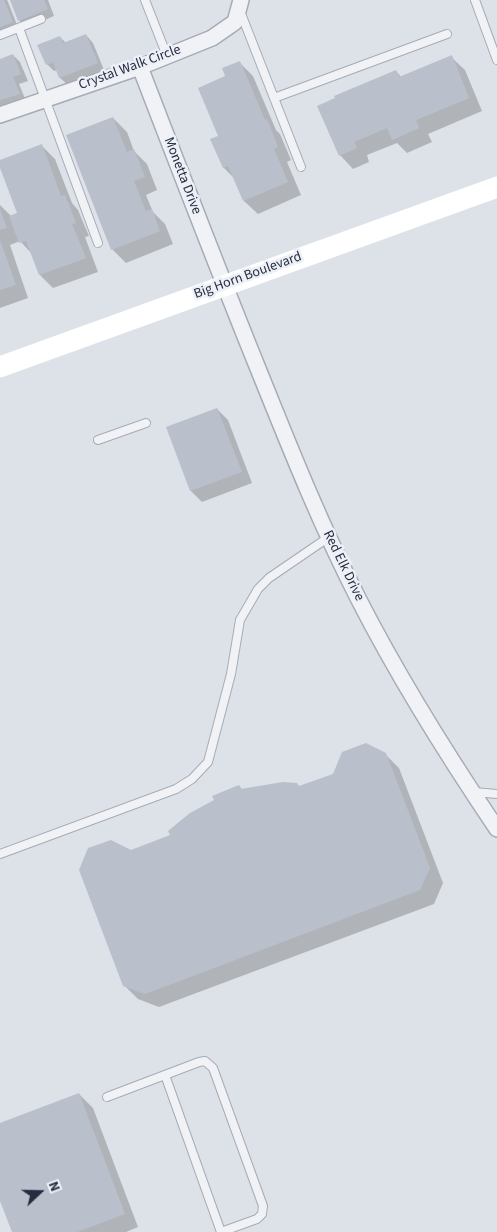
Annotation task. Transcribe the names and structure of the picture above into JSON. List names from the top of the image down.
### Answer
{
  "streets": {
    "main road": ["Big Horn Boulevard"],
    "street": ["Crystal Walk Circle", "Monetta Drive", "Red Elk Drive"]
  },
  "crossings": [
    ["Crystal Walk Circle", "Monetta Drive"],
    ["Monetta Drive", "Big Horn Boulevard"],
    ["Monetta Drive", "Red Elk Drive"],
    ["Big Horn Boulevard", "Red Elk Drive"]
  ],
  "north": "right"
}
